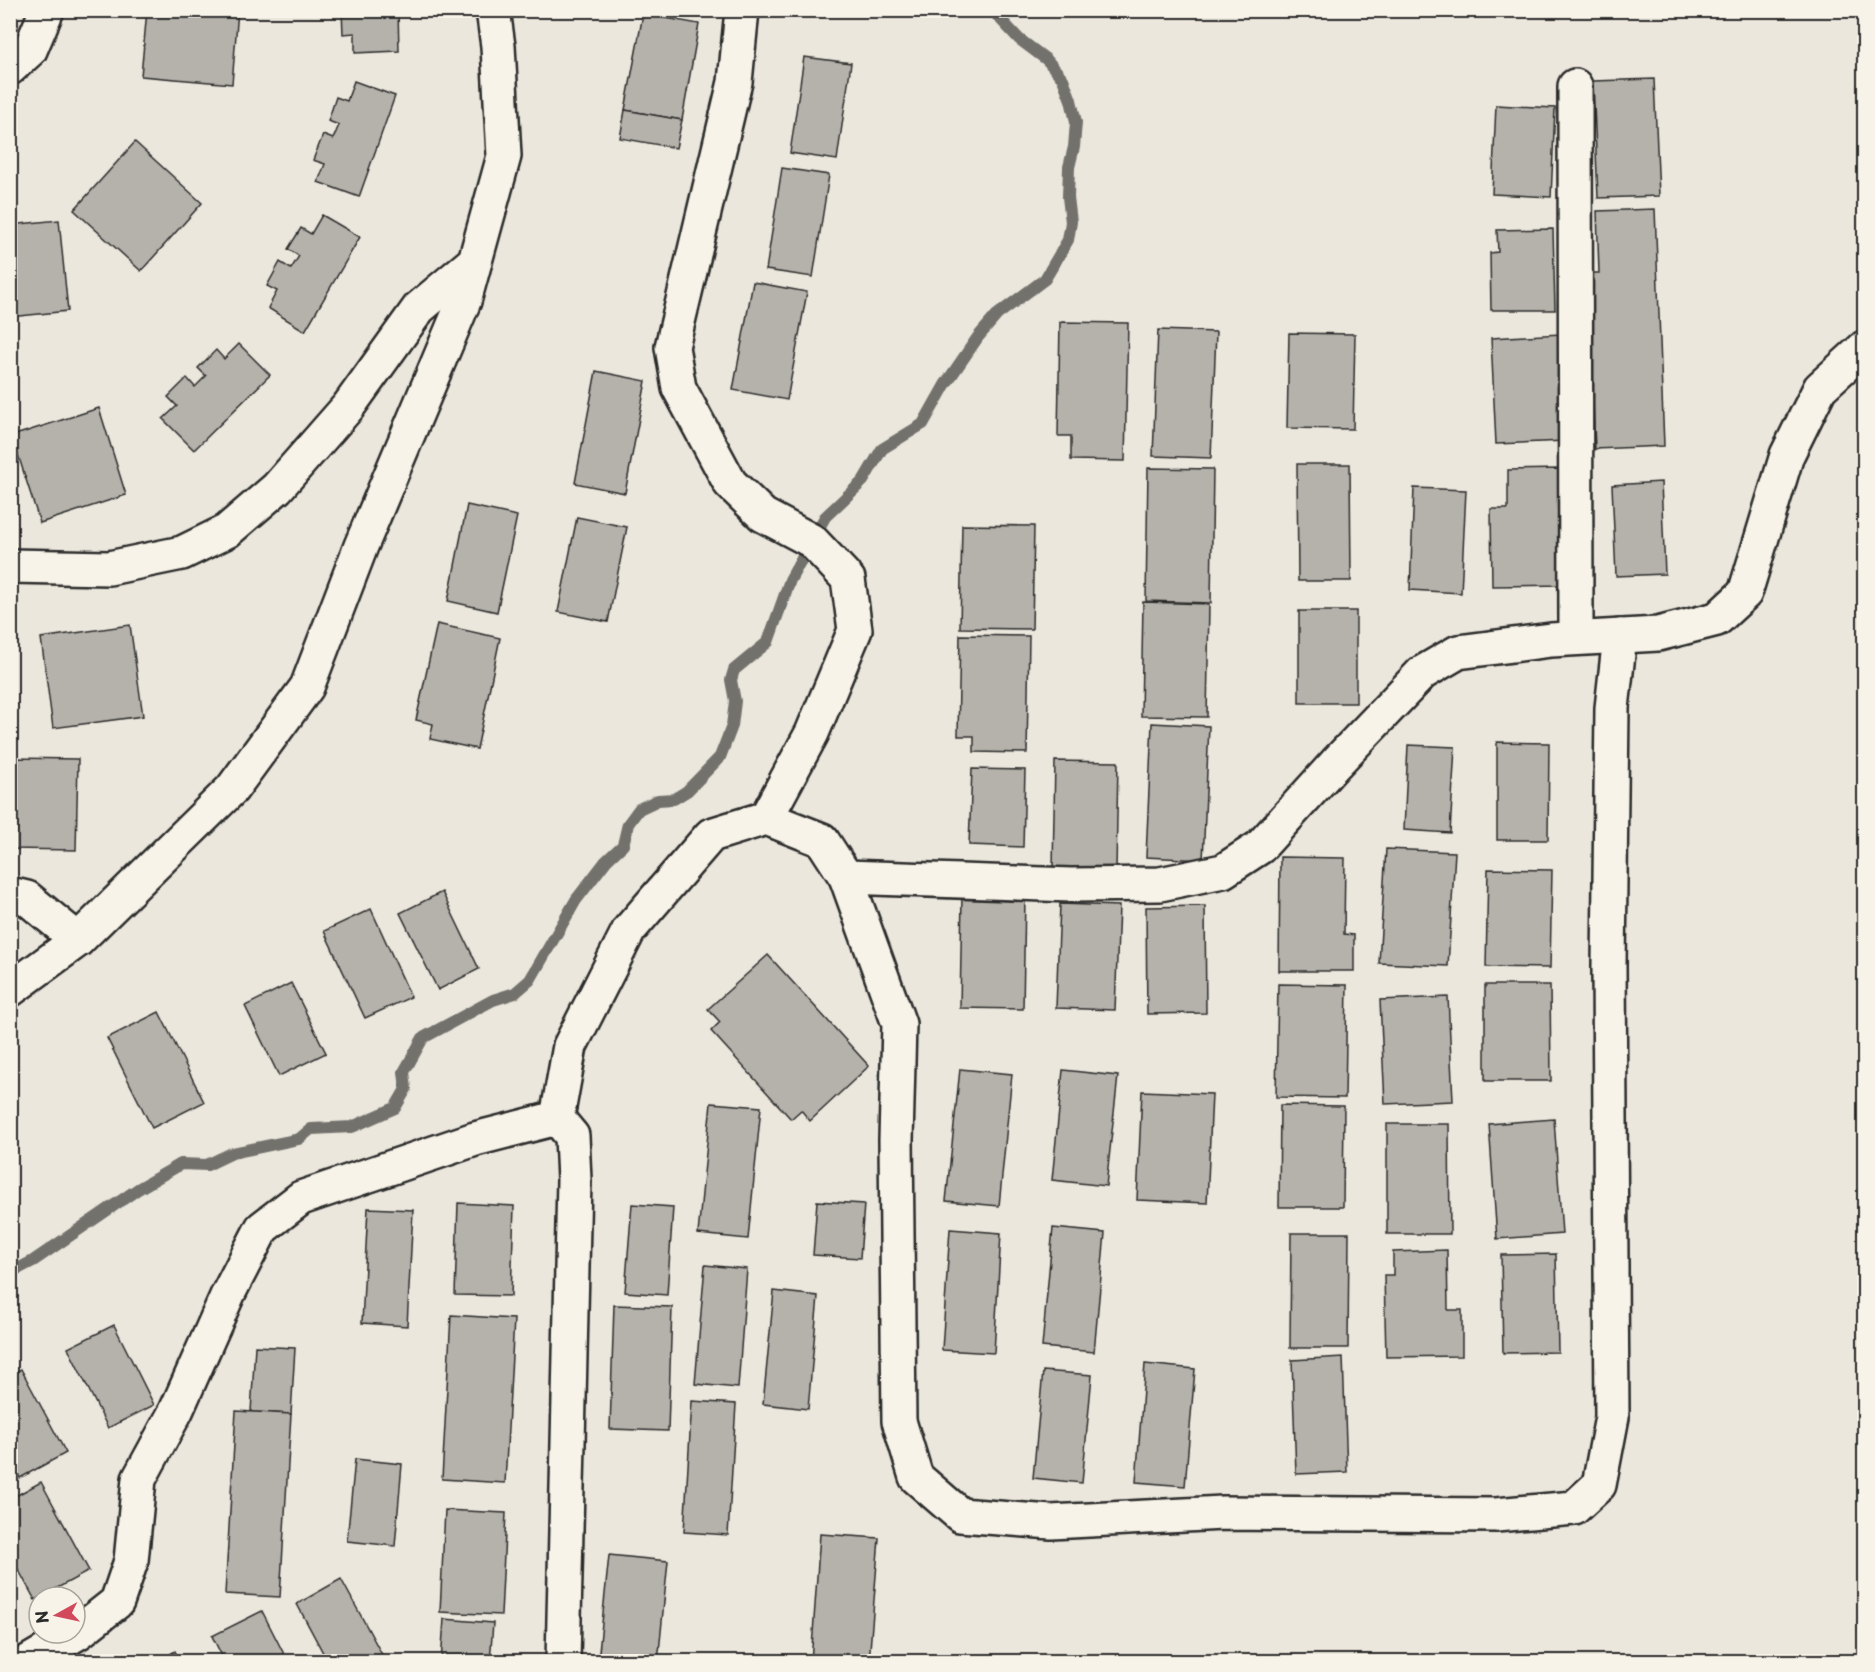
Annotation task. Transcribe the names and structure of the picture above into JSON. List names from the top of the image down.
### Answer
{
  "north": "left"
}
